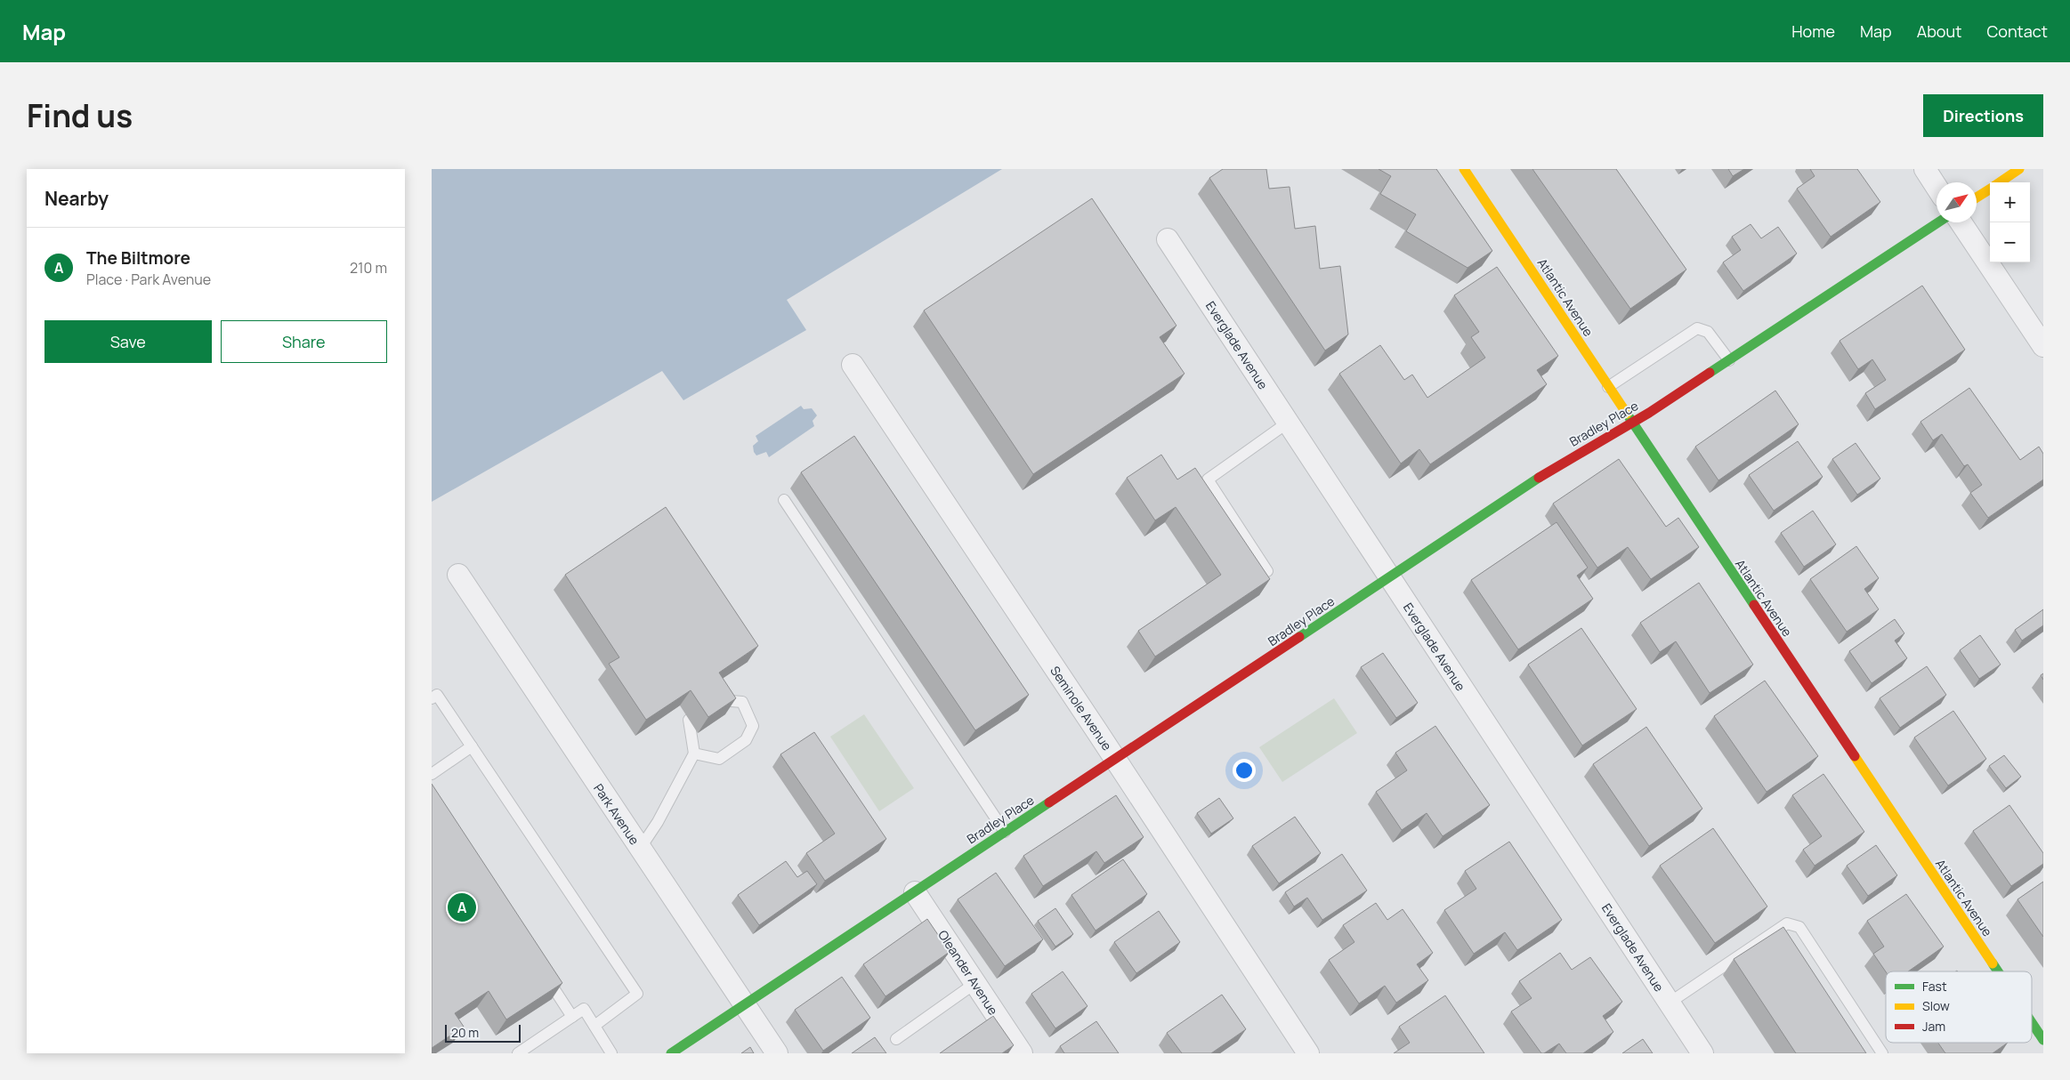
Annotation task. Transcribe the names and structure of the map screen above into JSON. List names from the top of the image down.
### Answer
{
  "streets": {
    "street": [
      "Atlantic Avenue",
      "Everglade Avenue",
      "Bradley Place",
      "Seminole Avenue",
      "Park Avenue",
      "Oleander Avenue"
    ]
  },
  "crossings": [
    ["Atlantic Avenue", "Bradley Place"],
    ["Everglade Avenue", "Bradley Place"],
    ["Bradley Place", "Seminole Avenue"],
    ["Bradley Place", "Park Avenue"],
    ["Bradley Place", "Oleander Avenue"]
  ],
  "legend": ["Fast", "Slow", "Jam"],
  "scale_bar": "20 m",
  "north": "top right",
  "page": {
    "header": "Map",
    "nav": [
      "Home",
      "Map",
      "About",
      "Contact"
    ],
    "title": "Find us",
    "buttons": [
      "Directions",
      ["Save", "Share"]
    ],
    "heading": "Nearby",
    "map_buttons": ["+", "−"],
    "list": [
      {
        "mark": "A",
        "name": "The Biltmore",
        "note": "Place · Park Avenue",
        "value": "210 m"
      }
    ],
    "pins": "A",
    "scale": "20 m"
  }
}
